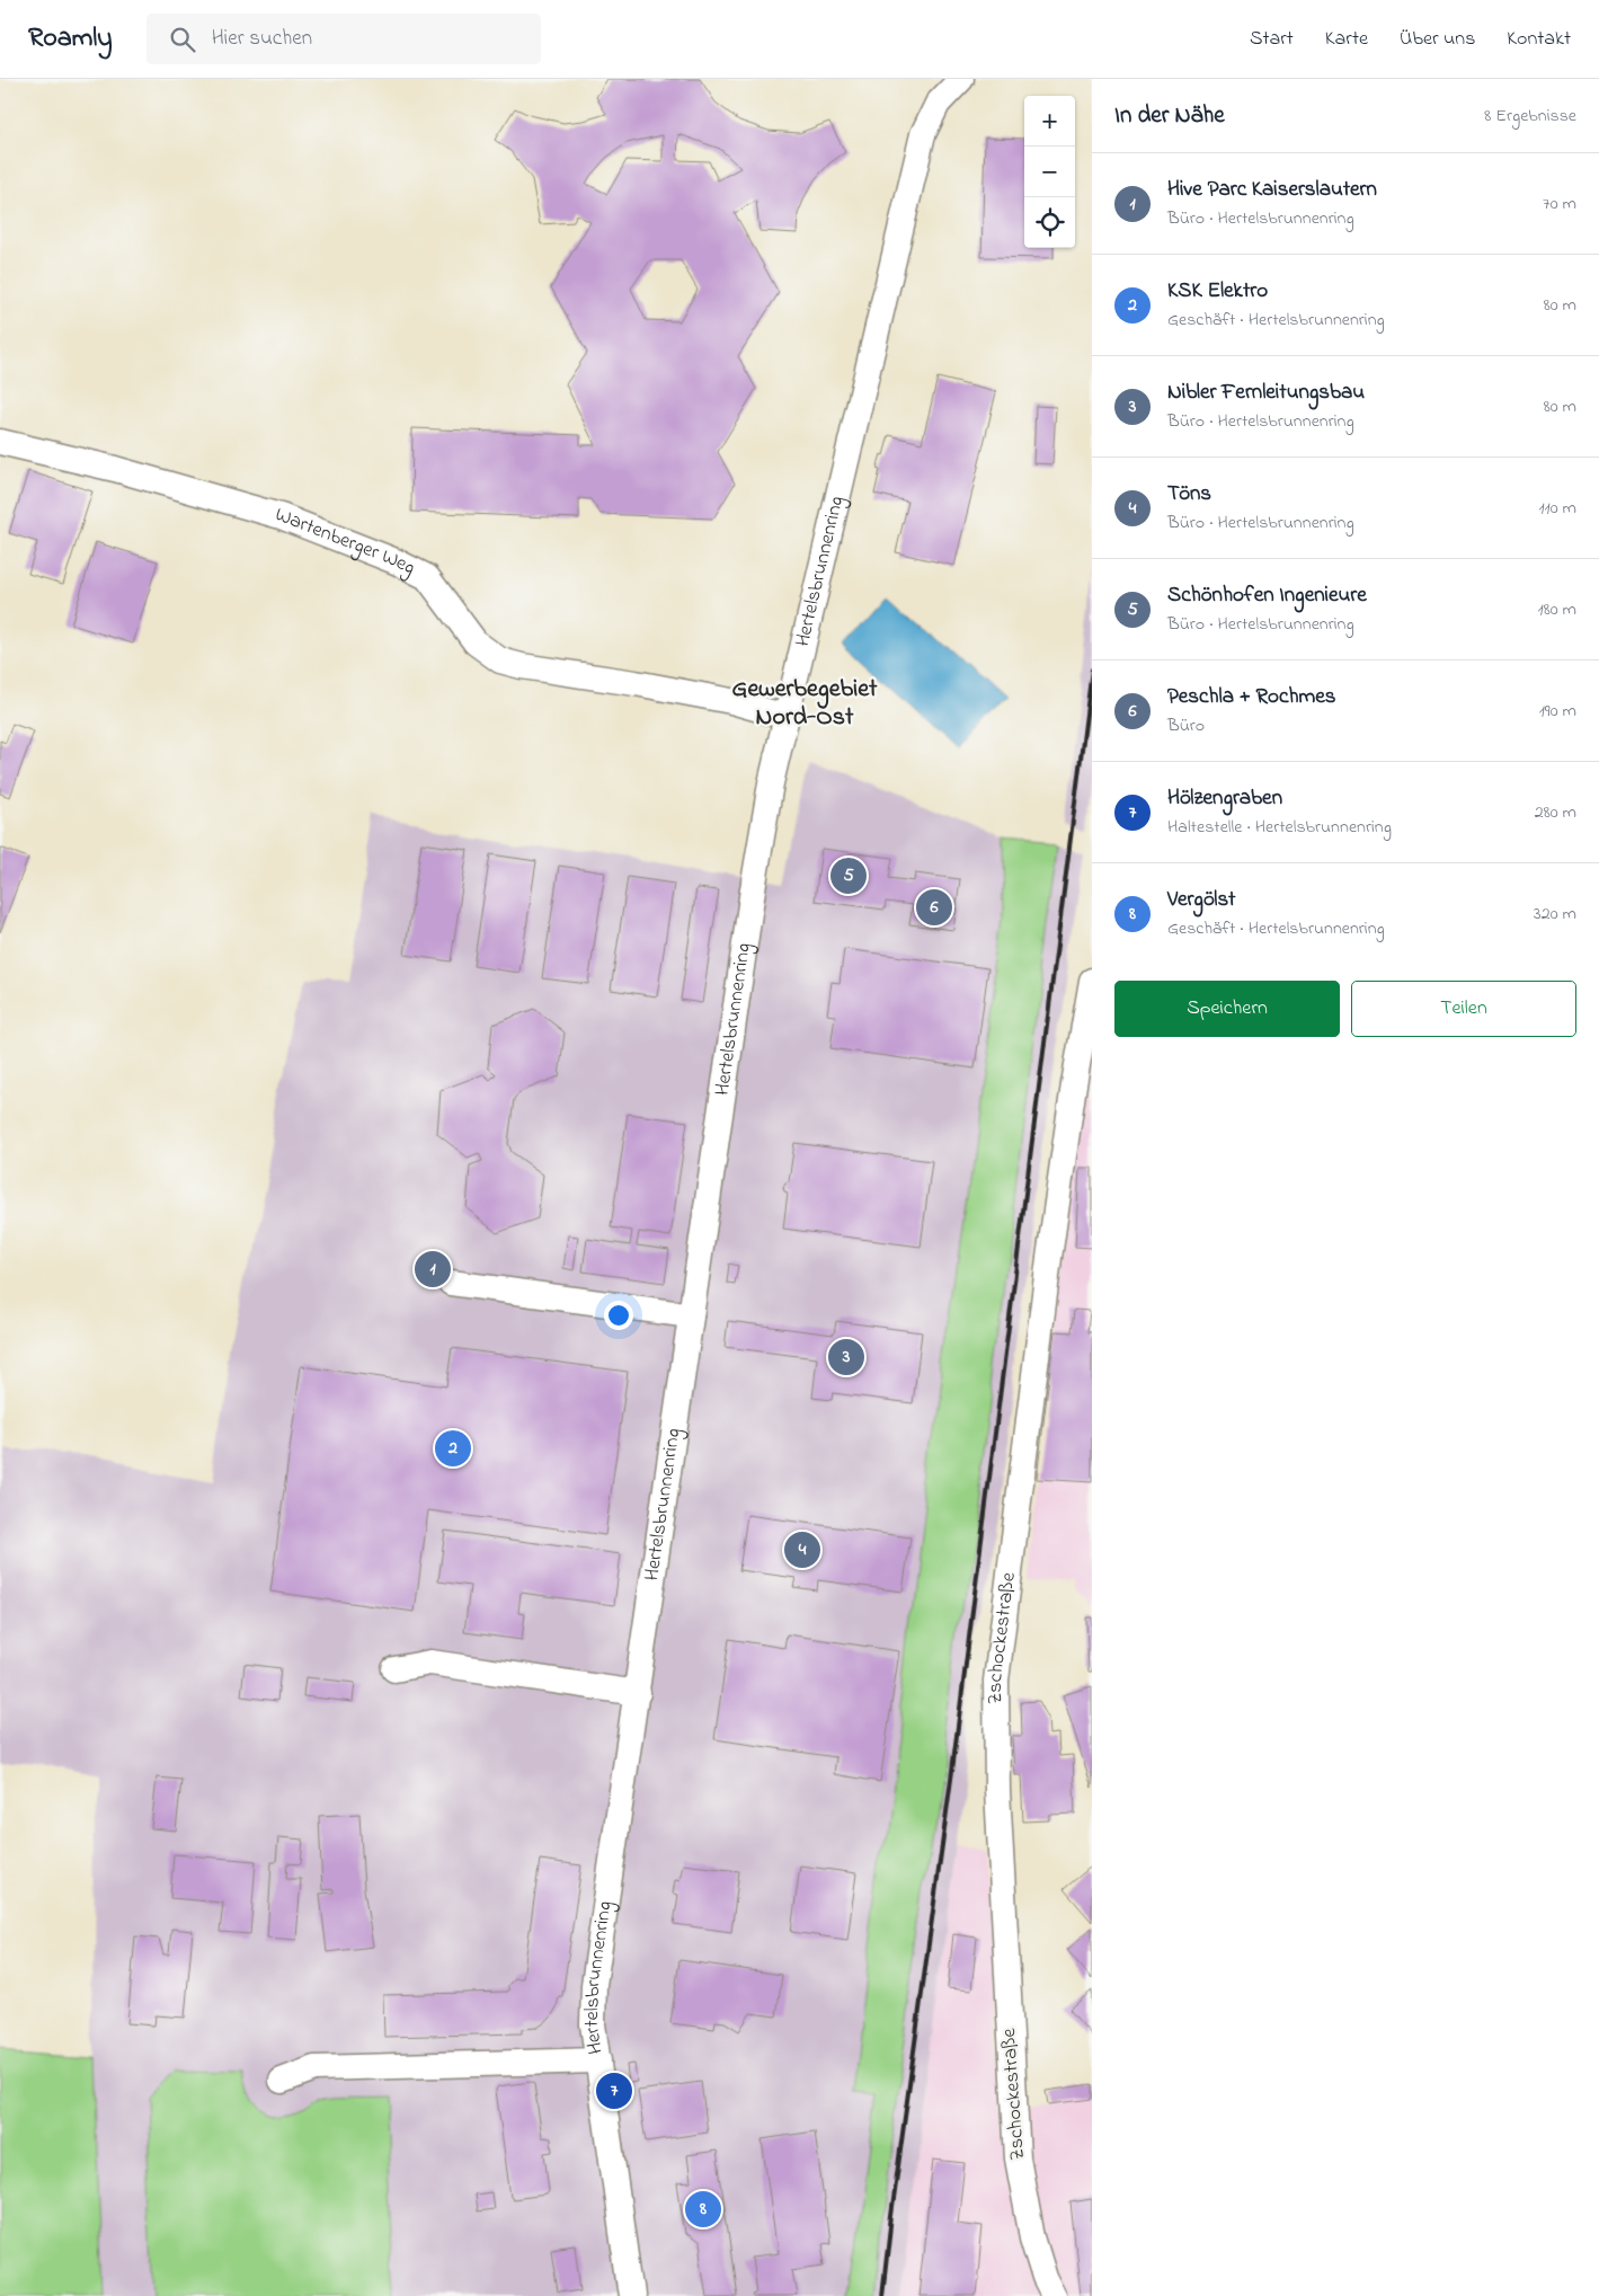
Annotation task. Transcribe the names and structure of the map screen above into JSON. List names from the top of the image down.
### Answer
{
  "streets": {
    "street": ["Wartenberger Weg", "Hertelsbrunnenring", "Zschockestraße"]
  },
  "crossings": [
    ["Wartenberger Weg", "Hertelsbrunnenring"]
  ],
  "districts": ["Gewerbegebiet Nord-Ost"],
  "page": {
    "header": "Roamly",
    "search": "Hier suchen",
    "nav": [
      "Start",
      "Karte",
      "Über uns",
      "Kontakt"
    ],
    "heading": ["In der Nähe", "8 Ergebnisse"],
    "map_buttons": ["+", "−"],
    "list": [
      {
        "mark": "1",
        "name": "Hive Parc Kaiserslautern",
        "note": "Büro · Hertelsbrunnenring",
        "value": "70 m"
      },
      {
        "mark": "2",
        "name": "KSK Elektro",
        "note": "Geschäft · Hertelsbrunnenring",
        "value": "80 m"
      },
      {
        "mark": "3",
        "name": "Nibler Fernleitungsbau",
        "note": "Büro · Hertelsbrunnenring",
        "value": "80 m"
      },
      {
        "mark": "4",
        "name": "Töns",
        "note": "Büro · Hertelsbrunnenring",
        "value": "110 m"
      },
      {
        "mark": "5",
        "name": "Schönhofen Ingenieure",
        "note": "Büro · Hertelsbrunnenring",
        "value": "180 m"
      },
      {
        "mark": "6",
        "name": "Peschla + Rochmes",
        "note": "Büro",
        "value": "190 m"
      },
      {
        "mark": "7",
        "name": "Hölzengraben",
        "note": "Haltestelle · Hertelsbrunnenring",
        "value": "280 m"
      },
      {
        "mark": "8",
        "name": "Vergölst",
        "note": "Geschäft · Hertelsbrunnenring",
        "value": "320 m"
      }
    ],
    "pins": [
      "5",
      "6",
      "1",
      "3",
      "2",
      "4",
      "7",
      "8"
    ],
    "buttons": ["Speichern", "Teilen"]
  }
}
